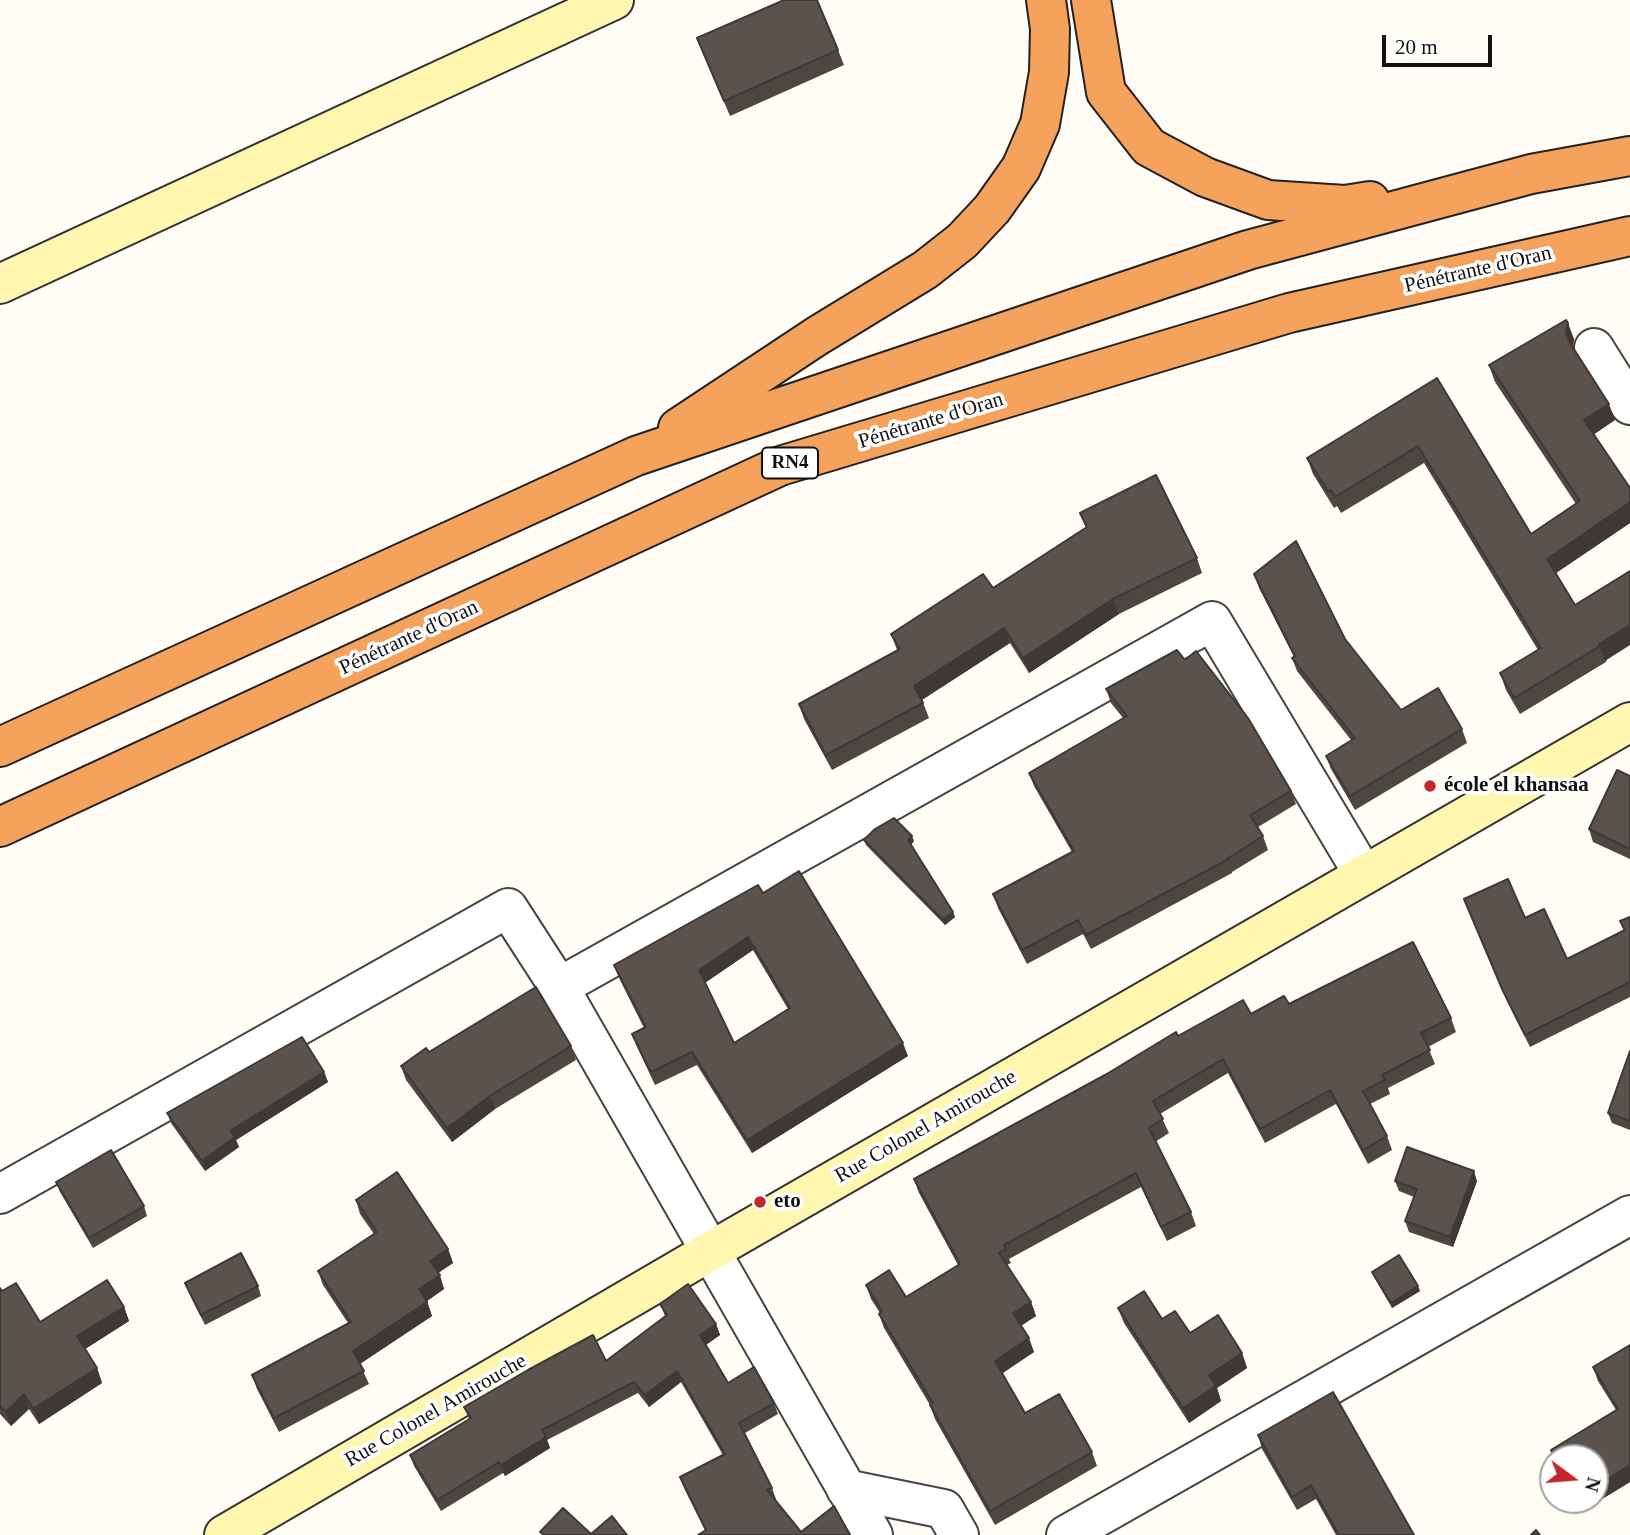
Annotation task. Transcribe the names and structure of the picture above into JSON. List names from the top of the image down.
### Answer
{
  "streets": {
    "highway": ["Pénétrante d'Oran", "RN4"],
    "street": ["Rue Colonel Amirouche"]
  },
  "places": ["école el khansaa", "eto"],
  "scale_bar": "20 m",
  "north": "right"
}
